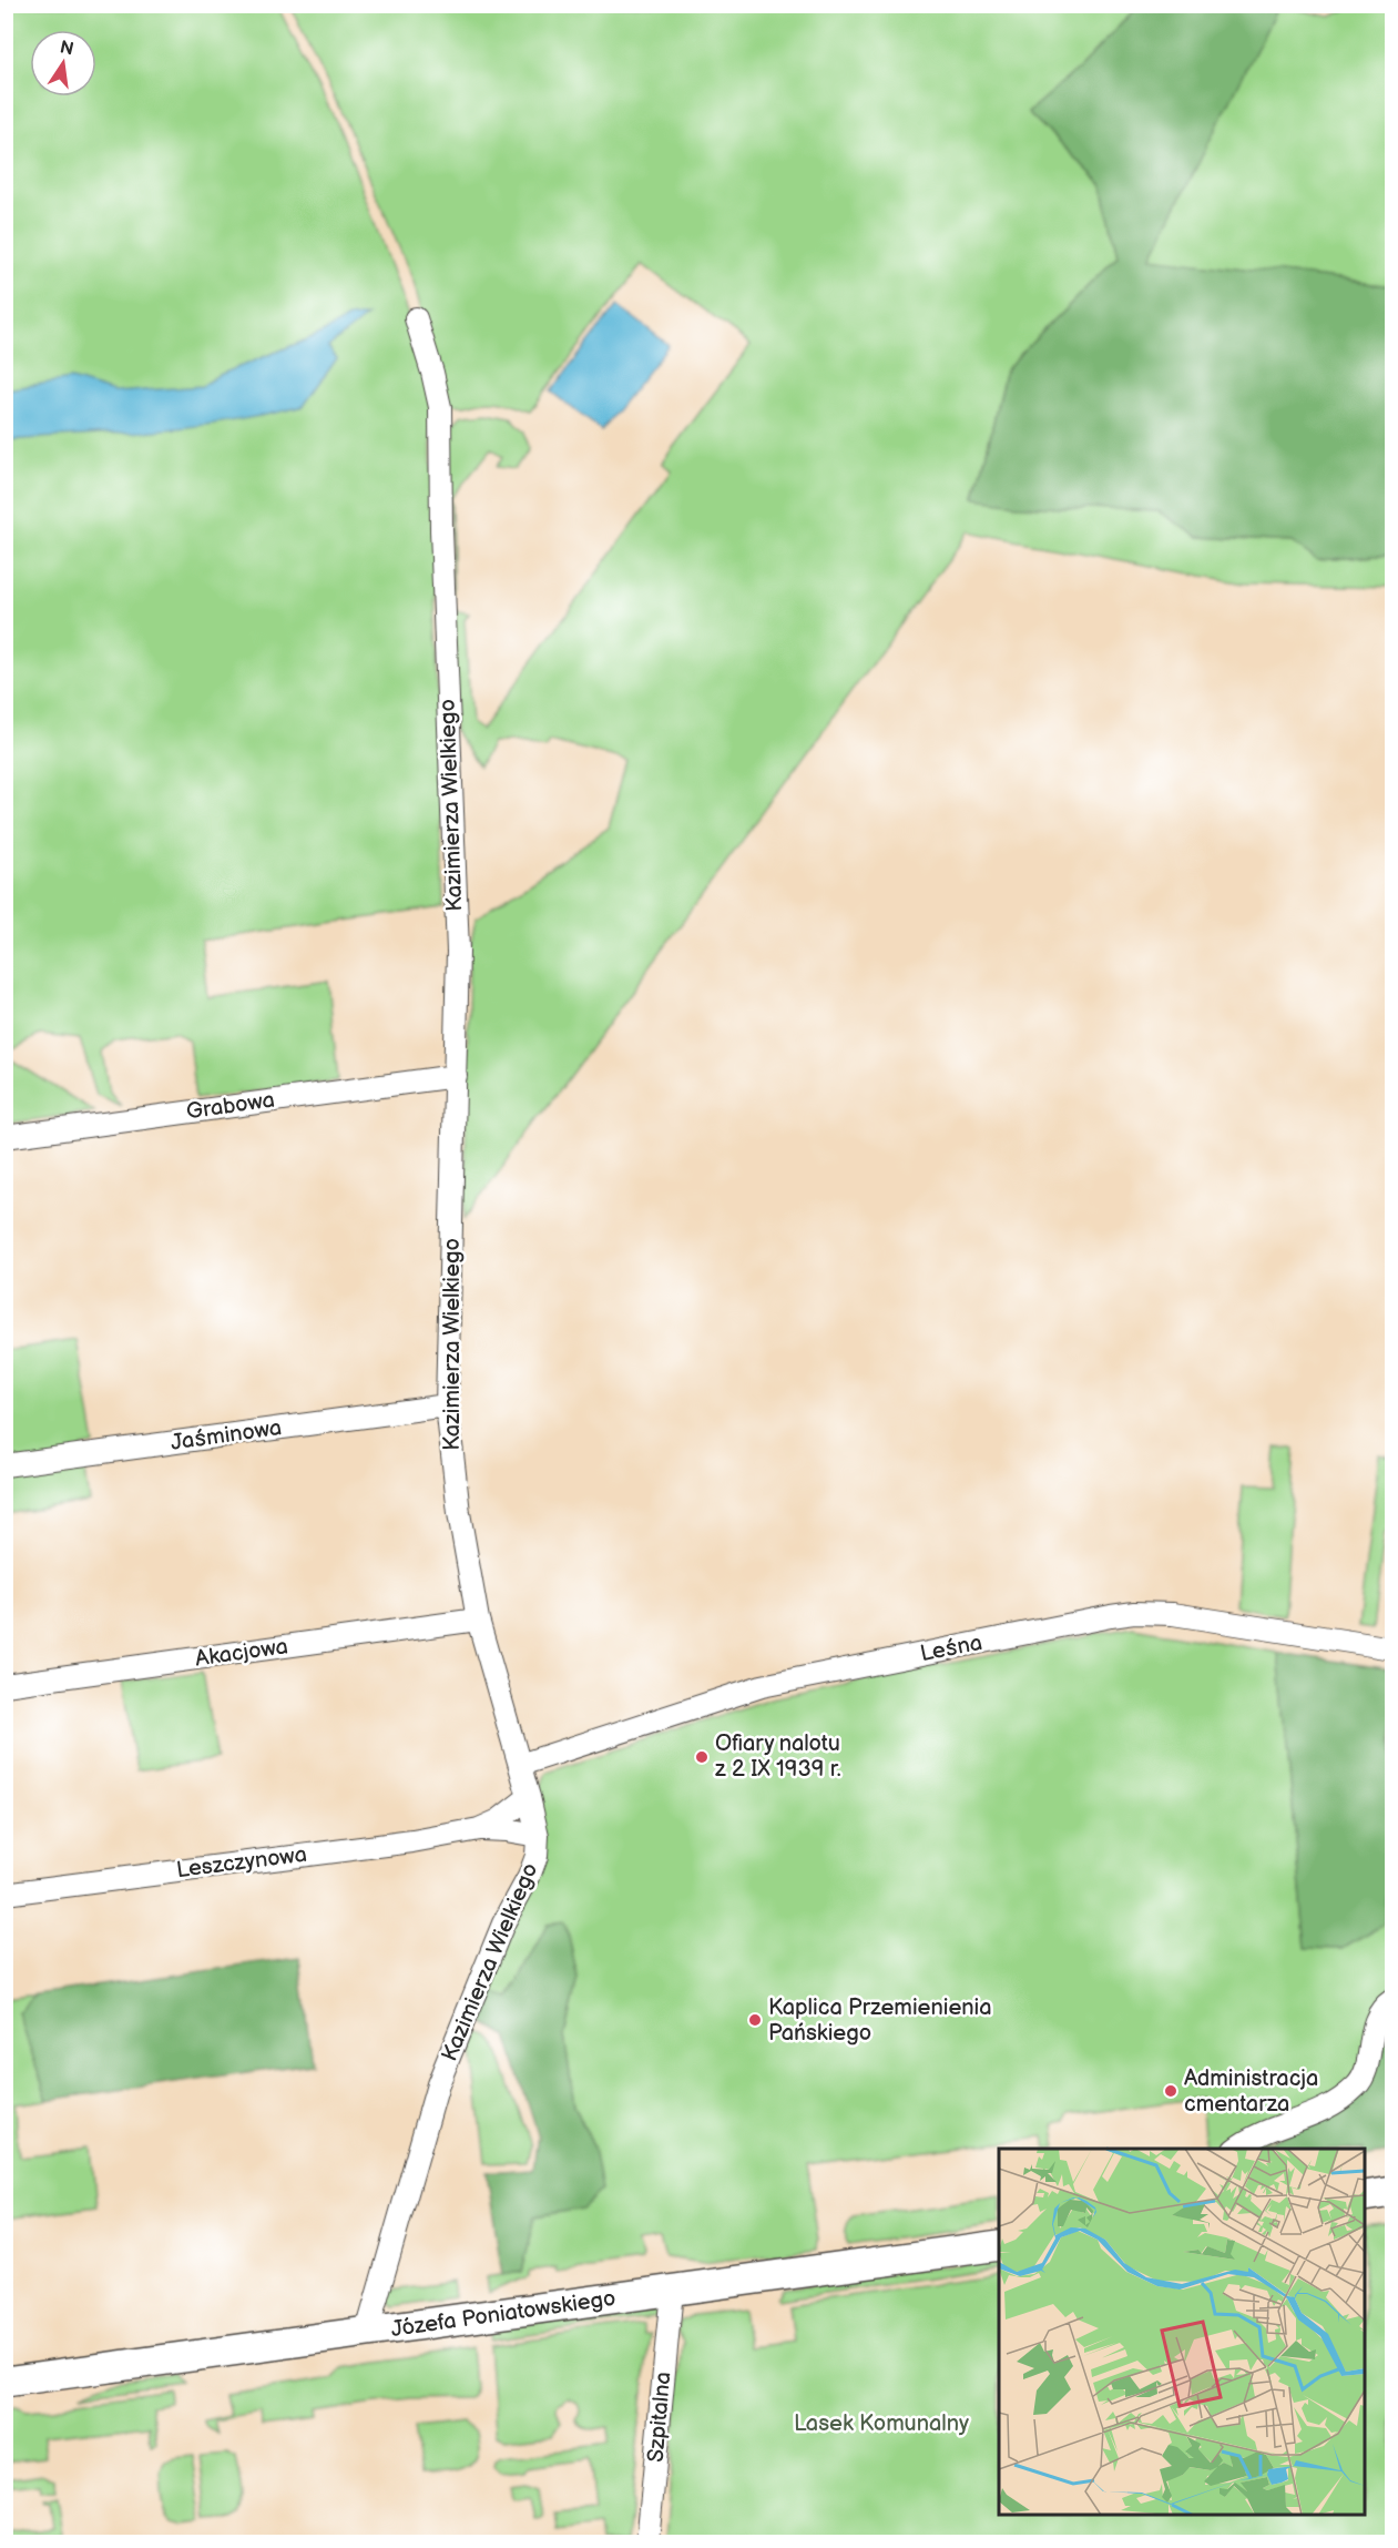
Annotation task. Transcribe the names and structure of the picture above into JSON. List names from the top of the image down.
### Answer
{
  "streets": {
    "street": [
      "Kazimierza Wielkiego",
      "Grabowa",
      "Jaśminowa",
      "Leśna",
      "Akacjowa",
      "Leszczynowa",
      "Józefa Poniatowskiego",
      "Szpitalna"
    ]
  },
  "crossings": [
    ["Kazimierza Wielkiego", "Grabowa"],
    ["Kazimierza Wielkiego", "Jaśminowa"],
    ["Kazimierza Wielkiego", "Leśna"],
    ["Kazimierza Wielkiego", "Akacjowa"],
    ["Kazimierza Wielkiego", "Leszczynowa"],
    ["Kazimierza Wielkiego", "Józefa Poniatowskiego"],
    ["Józefa Poniatowskiego", "Szpitalna"]
  ],
  "parks": ["Lasek Komunalny"],
  "places": ["Ofiary nalotu z 2 IX 1939 r.", "Kaplica Przemienienia Pańskiego", "Administracja cmentarza"],
  "north": "top"
}
